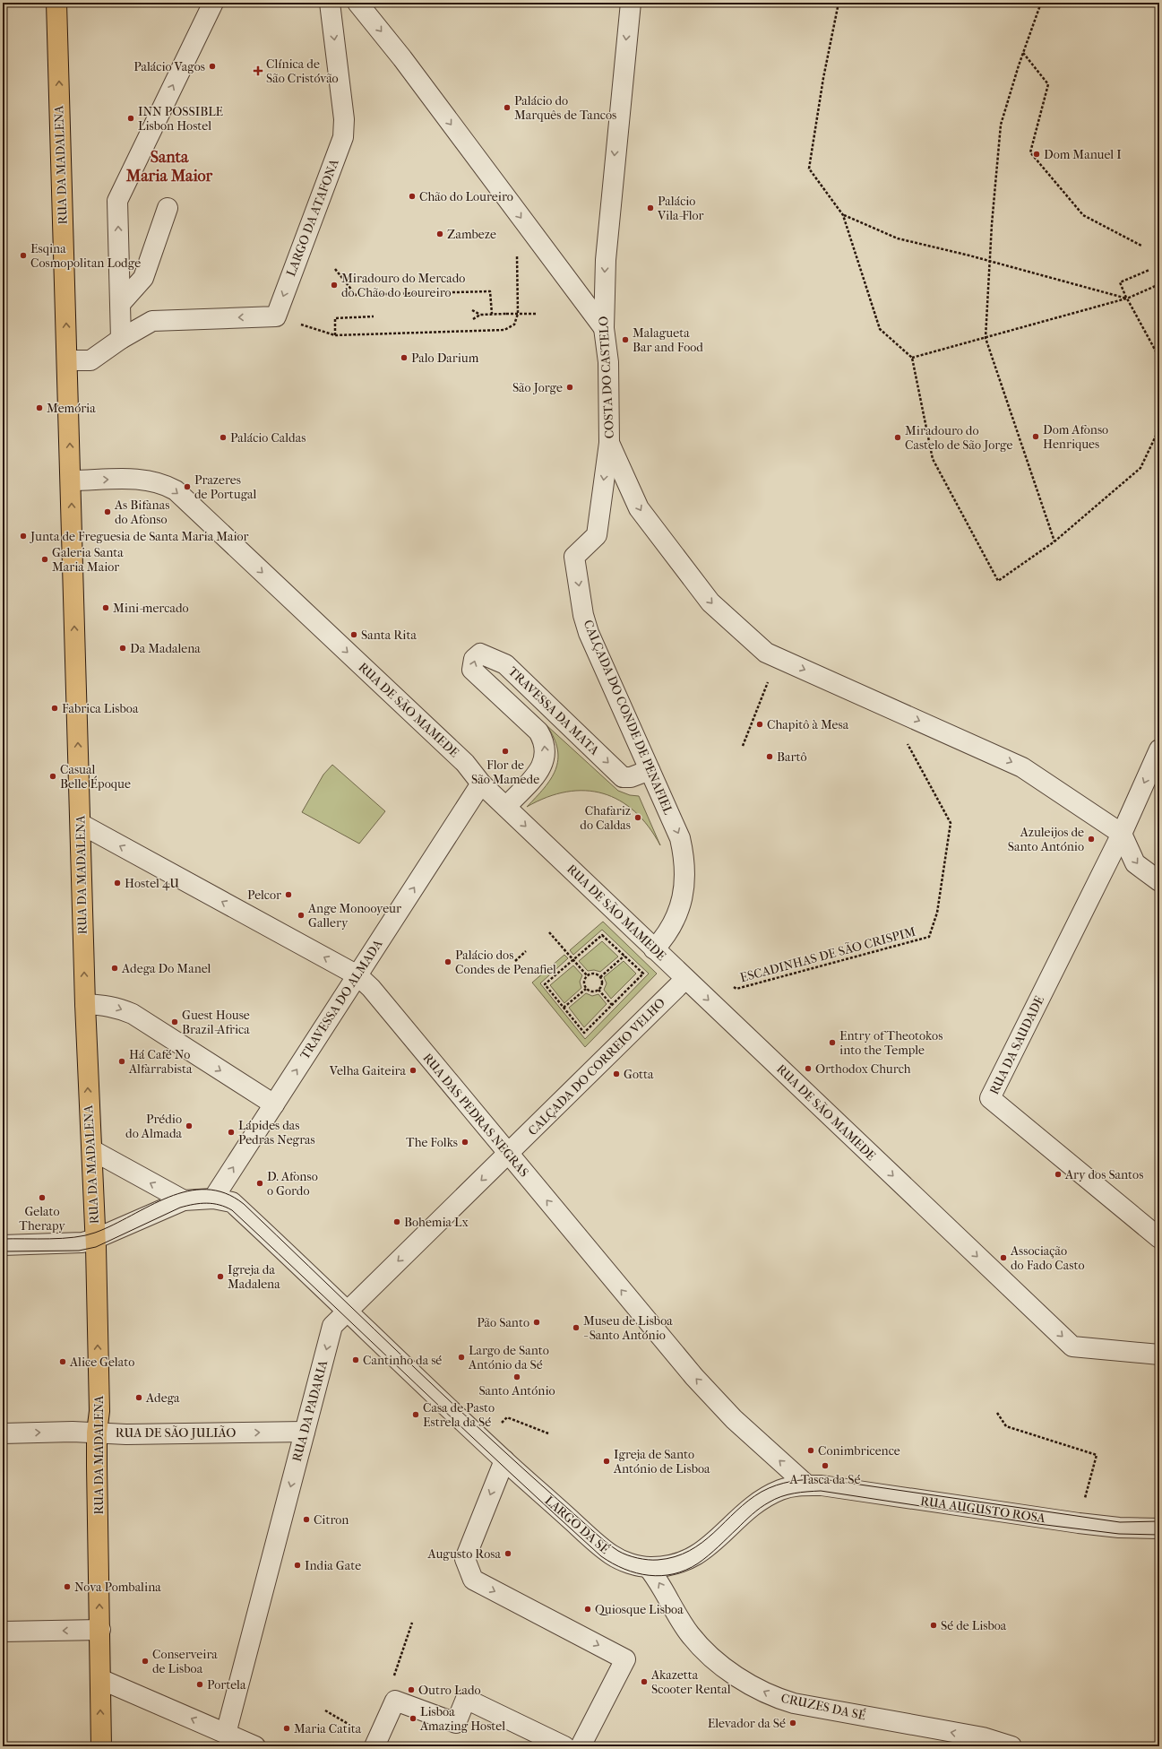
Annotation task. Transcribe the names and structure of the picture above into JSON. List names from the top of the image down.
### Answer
{
  "streets": {
    "main road": ["RUA DA MADALENA"],
    "street": [
      "LARGO DA ATAFONA",
      "COSTA DO CASTELO",
      "RUA DE SÃO MAMEDE",
      "TRAVESSA DA MATA",
      "CALÇADA DO CONDE DE PENAFIEL",
      "TRAVESSA DO ALMADA",
      "RUA DA SAUDADE",
      "CALÇADA DO CORREIO VELHO",
      "RUA DAS PEDRAS NEGRAS",
      "RUA DA PADARIA",
      "RUA DE SÃO JULIÃO",
      "RUA AUGUSTO ROSA",
      "LARGO DA SÉ",
      "CRUZES DA SÉ"
    ],
    "path": ["ESCADINHAS DE SÃO CRISPIM"]
  },
  "crossings": [
    ["RUA DA MADALENA", "RUA DE SÃO MAMEDE"],
    ["RUA DA MADALENA", "RUA DAS PEDRAS NEGRAS"],
    ["RUA DA MADALENA", "RUA DE SÃO JULIÃO"],
    ["COSTA DO CASTELO", "CALÇADA DO CONDE DE PENAFIEL"],
    ["COSTA DO CASTELO", "RUA DA SAUDADE"],
    ["RUA DE SÃO MAMEDE", "TRAVESSA DA MATA"],
    ["RUA DE SÃO MAMEDE", "CALÇADA DO CONDE DE PENAFIEL"],
    ["RUA DE SÃO MAMEDE", "TRAVESSA DO ALMADA"],
    ["RUA DE SÃO MAMEDE", "CALÇADA DO CORREIO VELHO"],
    ["TRAVESSA DA MATA", "CALÇADA DO CONDE DE PENAFIEL"],
    ["TRAVESSA DO ALMADA", "RUA DAS PEDRAS NEGRAS"],
    ["CALÇADA DO CORREIO VELHO", "RUA DAS PEDRAS NEGRAS"],
    ["CALÇADA DO CORREIO VELHO", "RUA DA PADARIA"],
    ["RUA DAS PEDRAS NEGRAS", "RUA DA PADARIA"],
    ["RUA DAS PEDRAS NEGRAS", "RUA AUGUSTO ROSA"],
    ["RUA DAS PEDRAS NEGRAS", "LARGO DA SÉ"],
    ["RUA DA PADARIA", "RUA DE SÃO JULIÃO"],
    ["RUA AUGUSTO ROSA", "LARGO DA SÉ"],
    ["LARGO DA SÉ", "CRUZES DA SÉ"]
  ],
  "one_way": [
    "RUA DA MADALENA",
    "COSTA DO CASTELO",
    "RUA DE SÃO MAMEDE",
    "CALÇADA DO CONDE DE PENAFIEL",
    "TRAVESSA DO ALMADA",
    "RUA DAS PEDRAS NEGRAS",
    "RUA DA PADARIA",
    "RUA DE SÃO JULIÃO",
    "CRUZES DA SÉ"
  ],
  "districts": ["Santa Maria Maior"],
  "places": {
    "other": [
      "Palácio Vagos",
      "Palácio do Marquês de Tancos",
      "INN POSSIBLE Lisbon Hostel",
      "Dom Manuel I",
      "Chão do Loureiro",
      "Palácio Vila-Flor",
      "Zambeze",
      "Esqina Cosmopolitan Lodge",
      "Miradouro do Mercado do Chão do Loureiro",
      "Malagueta Bar and Food",
      "Palo Darium",
      "São Jorge",
      "Memória",
      "Dom Afonso Henriques",
      "Palácio Caldas",
      "Miradouro do Castelo de São Jorge",
      "Prazeres de Portugal",
      "As Bifanas do Afonso",
      "Junta de Freguesia de Santa Maria Maior",
      "Galeria Santa Maria Maior",
      "Mini-mercado",
      "Santa Rita",
      "Da Madalena",
      "Fabrica Lisboa",
      "Chapitô à Mesa",
      "Flor de São Mamede",
      "Bartô",
      "Casual Belle Époque",
      "Chafariz do Caldas",
      "Azuleijos de Santo António",
      "Hostel 4U",
      "Pelcor",
      "Ange Monooyeur Gallery",
      "Palácio dos Condes de Penafiel",
      "Adega Do Manel",
      "Guest House Brazil-Africa",
      "Entry of Theotokos into the Temple",
      "Há Café No Alfarrabista",
      "Orthodox Church",
      "Velha Gaiteira",
      "Gotta",
      "Prédio do Almada",
      "Lápides das Pedras Negras",
      "The Folks",
      "Ary dos Santos",
      "D. Afonso o Gordo",
      "Gelato Therapy",
      "Bohemia Lx",
      "Associação do Fado Casto",
      "Igreja da Madalena",
      "Pão Santo",
      "Museu de Lisboa - Santo António",
      "Largo de Santo António da Sé",
      "Cantinho da sé",
      "Alice Gelato",
      "Santo António",
      "Adega",
      "Casa de Pasto Estrela da Sé",
      "Conimbricence",
      "Igreja de Santo António de Lisboa",
      "A Tasca da Sé",
      "Citron",
      "Augusto Rosa",
      "India Gate",
      "Nova Pombalina",
      "Quiosque Lisboa",
      "Sé de Lisboa",
      "Conserveira de Lisboa",
      "Akazetta Scooter Rental",
      "Portela",
      "Outro Lado",
      "Lisboa Amazing Hostel",
      "Elevador da Sé",
      "Maria Catita"
    ],
    "health": ["Clínica de São Cristóvão"]
  }
}
